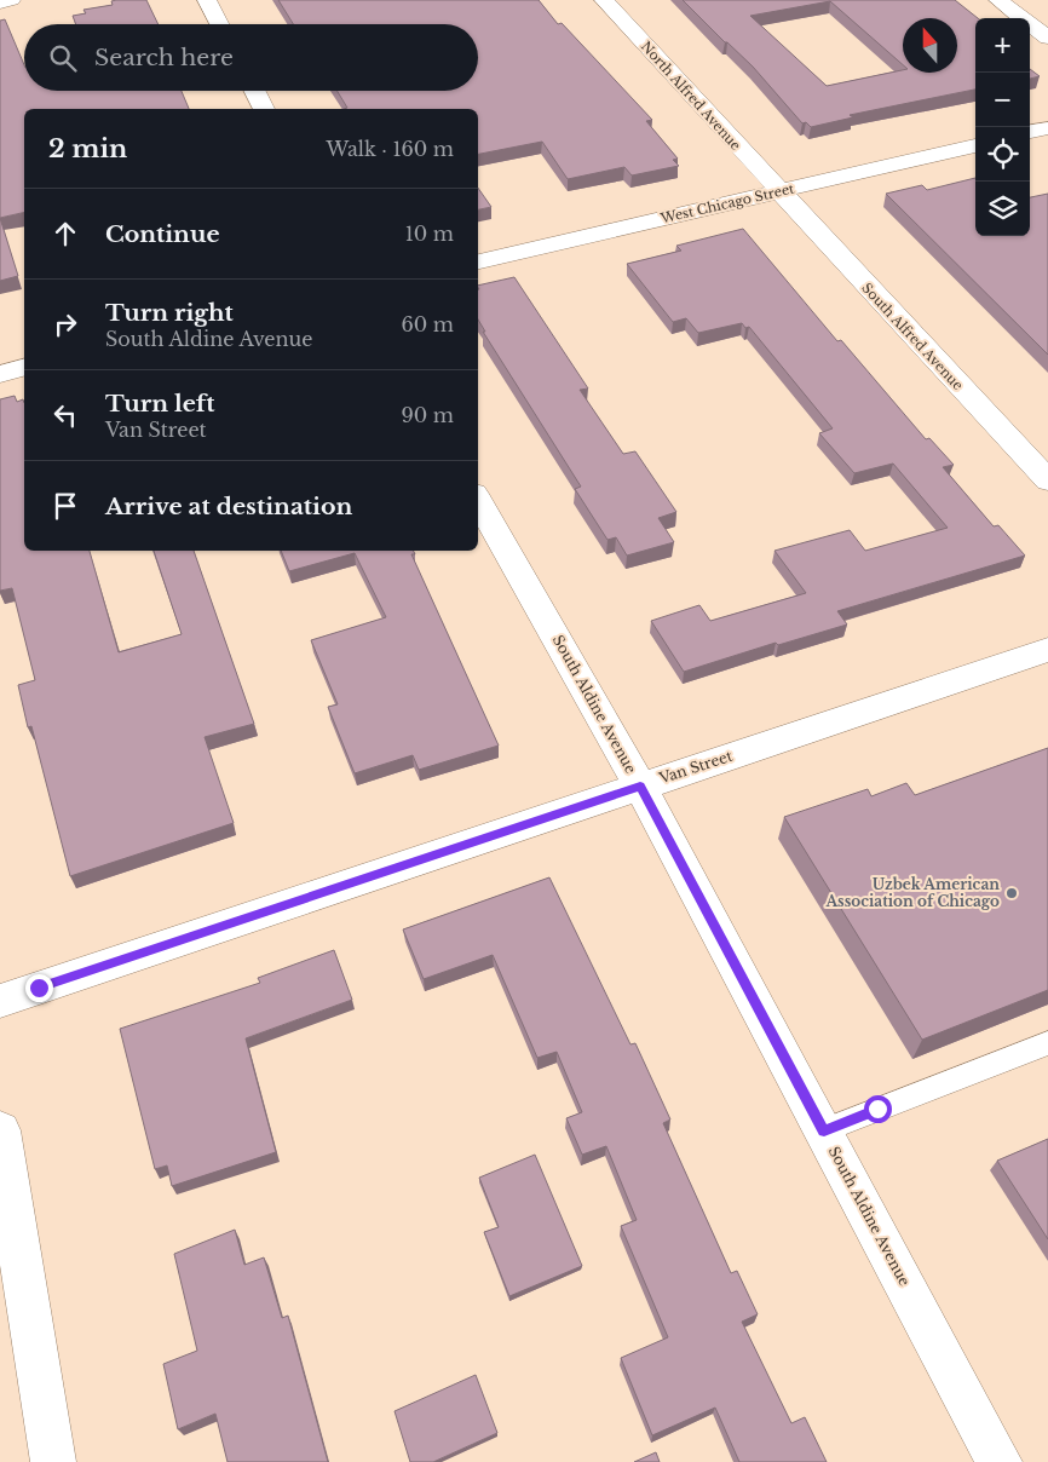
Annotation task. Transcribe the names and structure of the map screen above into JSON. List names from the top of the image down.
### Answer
{
  "streets": {
    "street": [
      "North Alfred Avenue",
      "West Chicago Street",
      "South Alfred Avenue",
      "South Aldine Avenue",
      "Van Street"
    ]
  },
  "crossings": [
    ["North Alfred Avenue", "West Chicago Street"],
    ["North Alfred Avenue", "South Alfred Avenue"],
    ["West Chicago Street", "South Alfred Avenue"],
    ["South Aldine Avenue", "Van Street"]
  ],
  "places": ["Uzbek American Association of Chicago"],
  "north": "top",
  "page": {
    "map_buttons": ["+", "−"],
    "search": "Search here",
    "heading": ["2 min", "Walk · 160 m"],
    "list": [
      ["Continue", "10 m"],
      ["Turn right", "South Aldine Avenue", "60 m"],
      ["Turn left", "Van Street", "90 m"],
      "Arrive at destination"
    ]
  }
}
